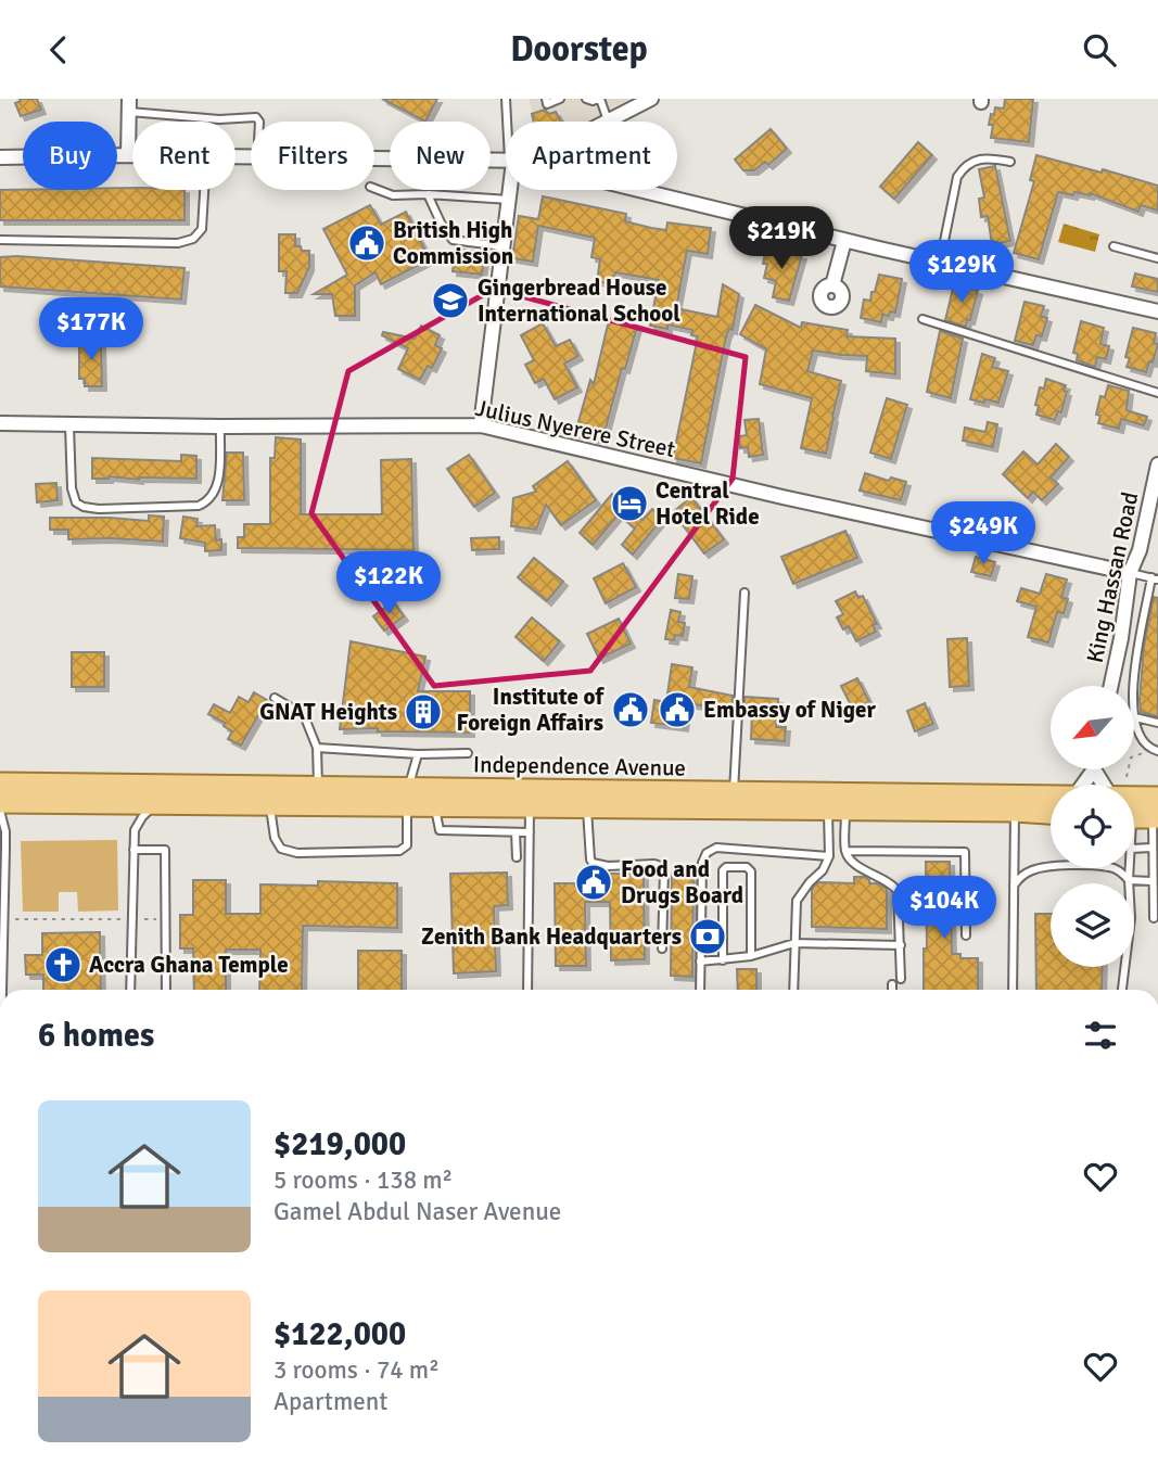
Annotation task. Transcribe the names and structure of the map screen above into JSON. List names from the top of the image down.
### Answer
{
  "streets": {
    "main road": ["Independence Avenue"],
    "street": ["Julius Nyerere Street", "King Hassan Road"]
  },
  "crossings": [
    ["Julius Nyerere Street", "King Hassan Road"]
  ],
  "places": {
    "public building": [
      "British High Commission",
      "Institute of Foreign Affairs",
      "Embassy of Niger",
      "Food and Drugs Board"
    ],
    "school or university": ["Gingerbread House International School"],
    "hotel": ["Central Hotel Ride"],
    "building": ["GNAT Heights"],
    "bank": ["Zenith Bank Headquarters"],
    "church": ["Accra Ghana Temple"]
  },
  "north": "bottom left",
  "page": {
    "header": "Doorstep",
    "chip": [
      "Buy",
      "Rent",
      "Filters",
      "New",
      "Apartment"
    ],
    "price": [
      "$219K",
      "$129K",
      "$177K",
      "$249K",
      "$122K",
      "$104K"
    ],
    "heading": "6 homes",
    "list": [
      {
        "name": "$219,000",
        "note": "5 rooms · 138 m² · Gamel Abdul Naser Avenue"
      },
      {
        "name": "$122,000",
        "note": "3 rooms · 74 m² · Apartment"
      }
    ]
  }
}
